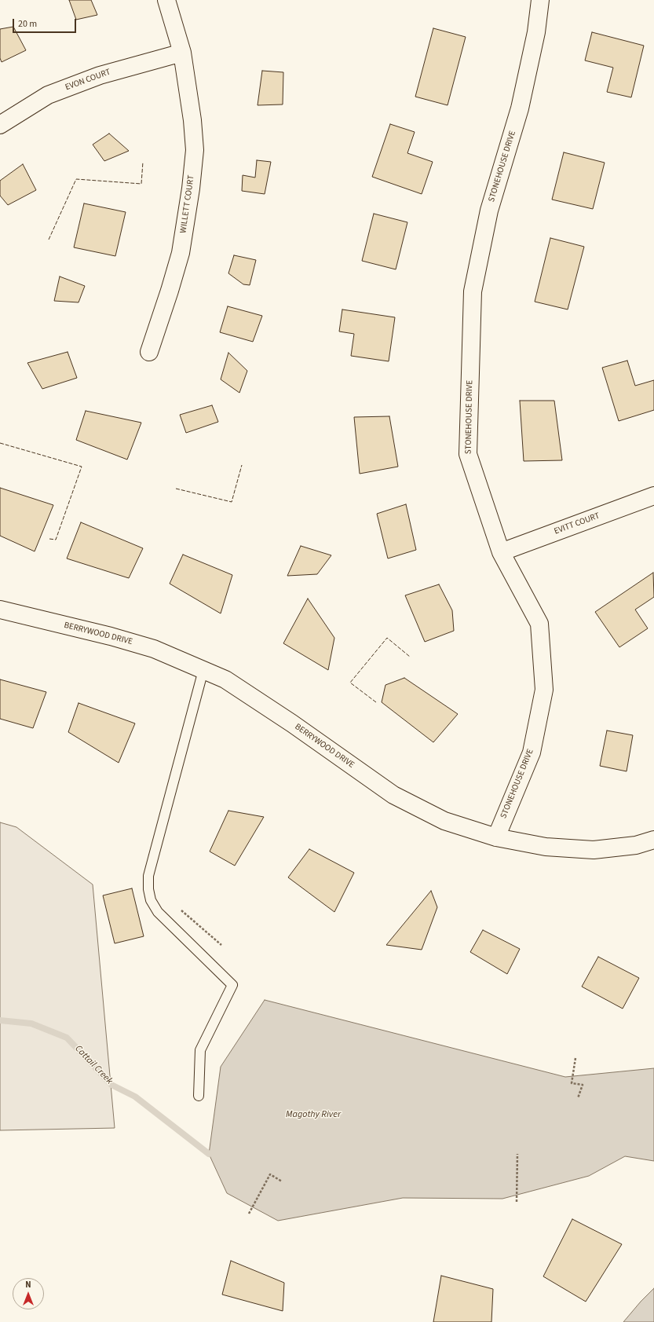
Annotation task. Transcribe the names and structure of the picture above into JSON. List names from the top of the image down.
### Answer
{
  "streets": {
    "street": [
      "EVON COURT",
      "STONEHOUSE DRIVE",
      "WILLETT COURT",
      "EVITT COURT",
      "BERRYWOOD DRIVE"
    ]
  },
  "crossings": [
    ["EVON COURT", "WILLETT COURT"],
    ["STONEHOUSE DRIVE", "EVITT COURT"],
    ["STONEHOUSE DRIVE", "BERRYWOOD DRIVE"]
  ],
  "water": ["Cattail Creek", "Magothy River"],
  "scale_bar": "20 m",
  "north": "top"
}
